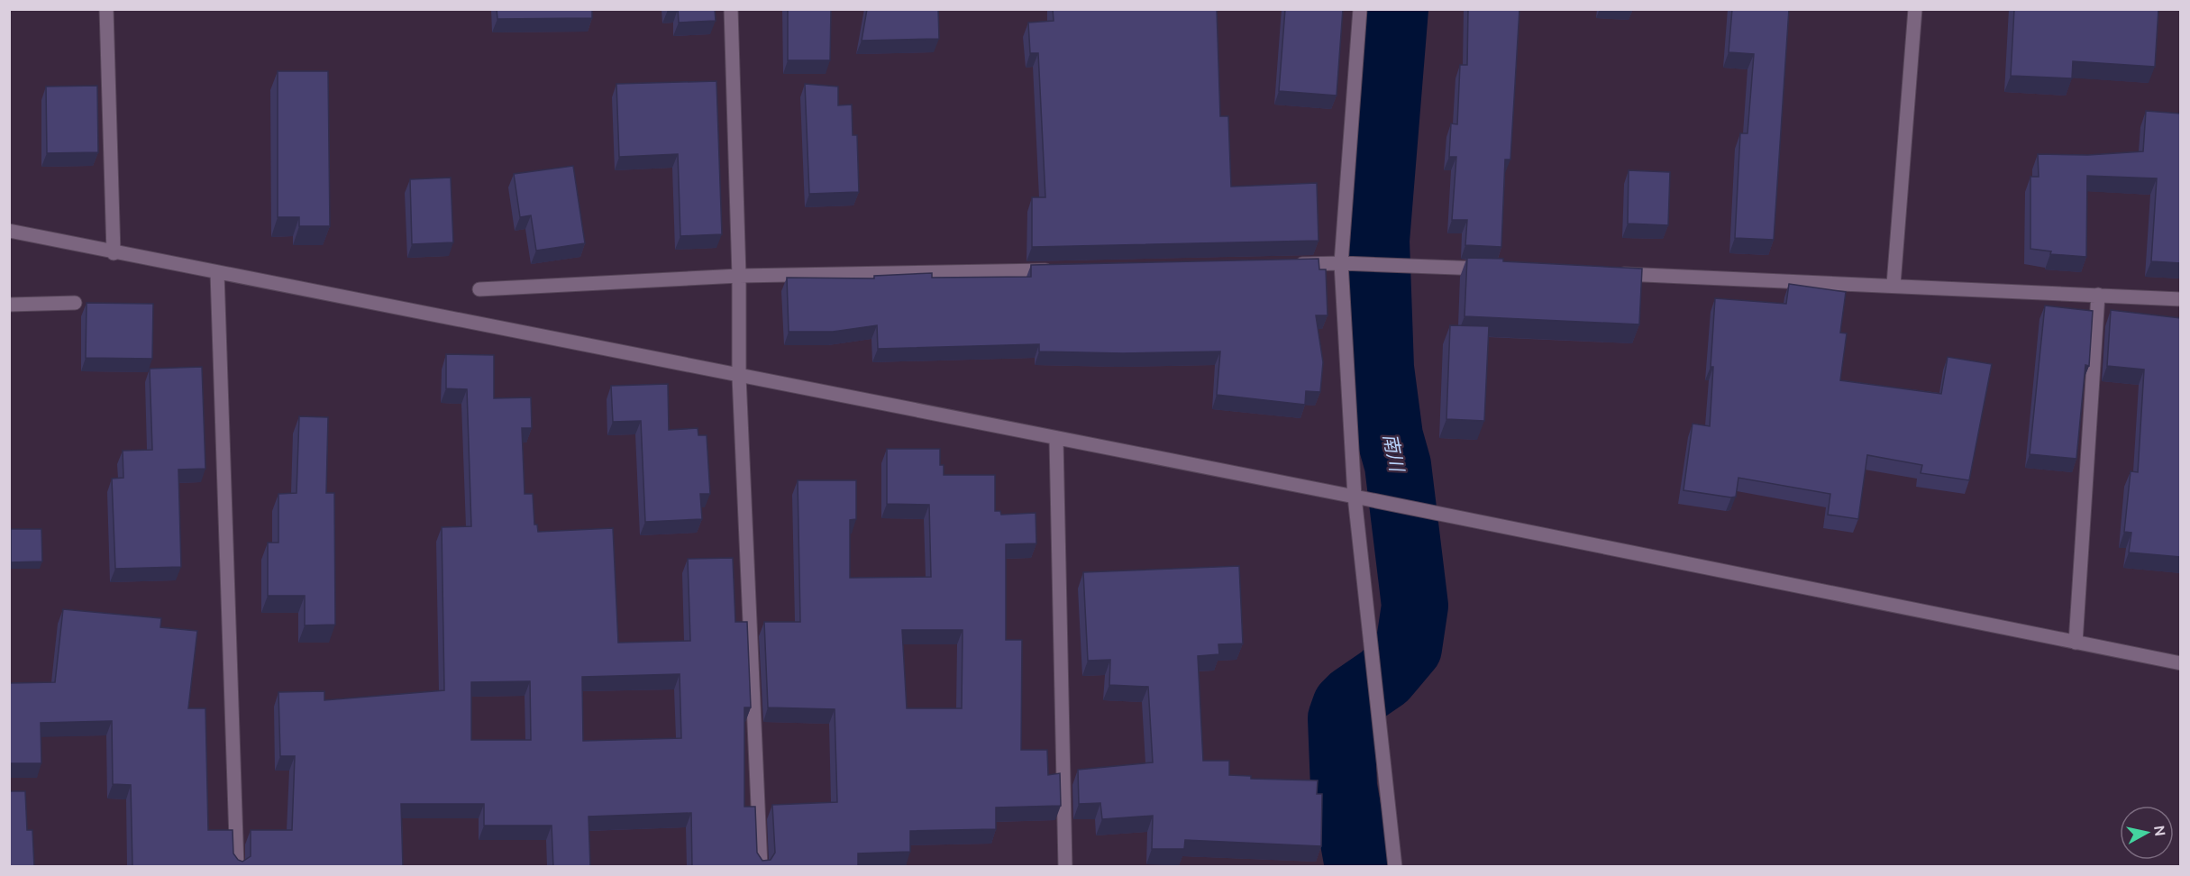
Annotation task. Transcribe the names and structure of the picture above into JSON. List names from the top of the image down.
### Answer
{
  "water": ["南川"],
  "north": "right"
}
